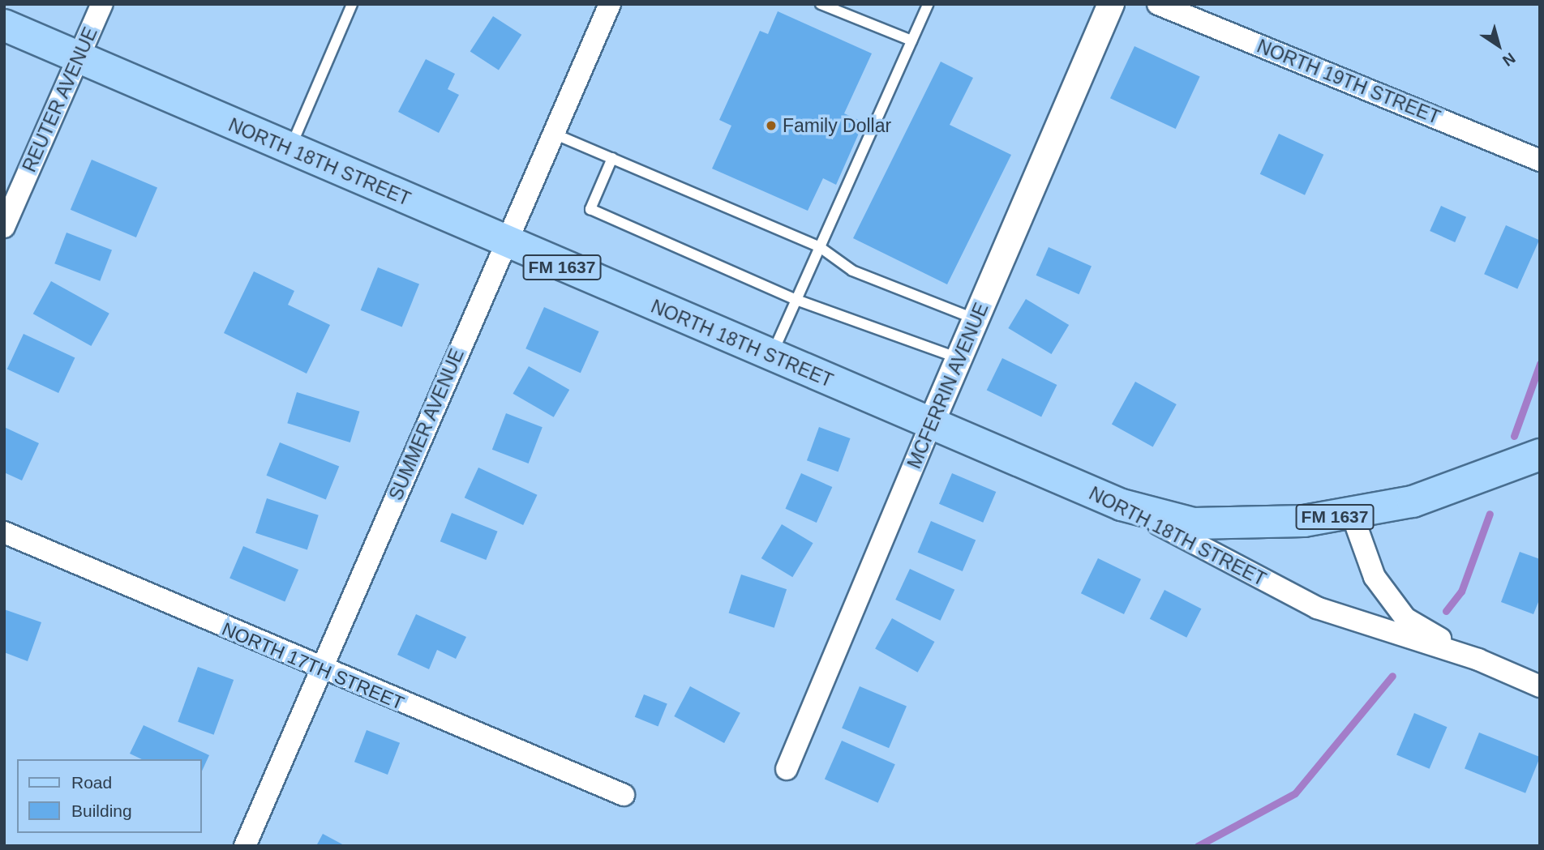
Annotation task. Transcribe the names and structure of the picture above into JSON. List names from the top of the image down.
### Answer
{
  "streets": {
    "main road": ["NORTH 18TH STREET", "FM 1637"],
    "street": [
      "NORTH 19TH STREET",
      "REUTER AVENUE",
      "MCFERRIN AVENUE",
      "SUMMER AVENUE",
      "NORTH 17TH STREET"
    ]
  },
  "crossings": [
    ["REUTER AVENUE", "NORTH 18TH STREET"],
    ["NORTH 18TH STREET", "FM 1637"],
    ["NORTH 18TH STREET", "MCFERRIN AVENUE"],
    ["NORTH 18TH STREET", "SUMMER AVENUE"],
    ["SUMMER AVENUE", "NORTH 17TH STREET"]
  ],
  "places": ["Family Dollar"],
  "legend": ["Road", "Building"],
  "north": "bottom right"
}
